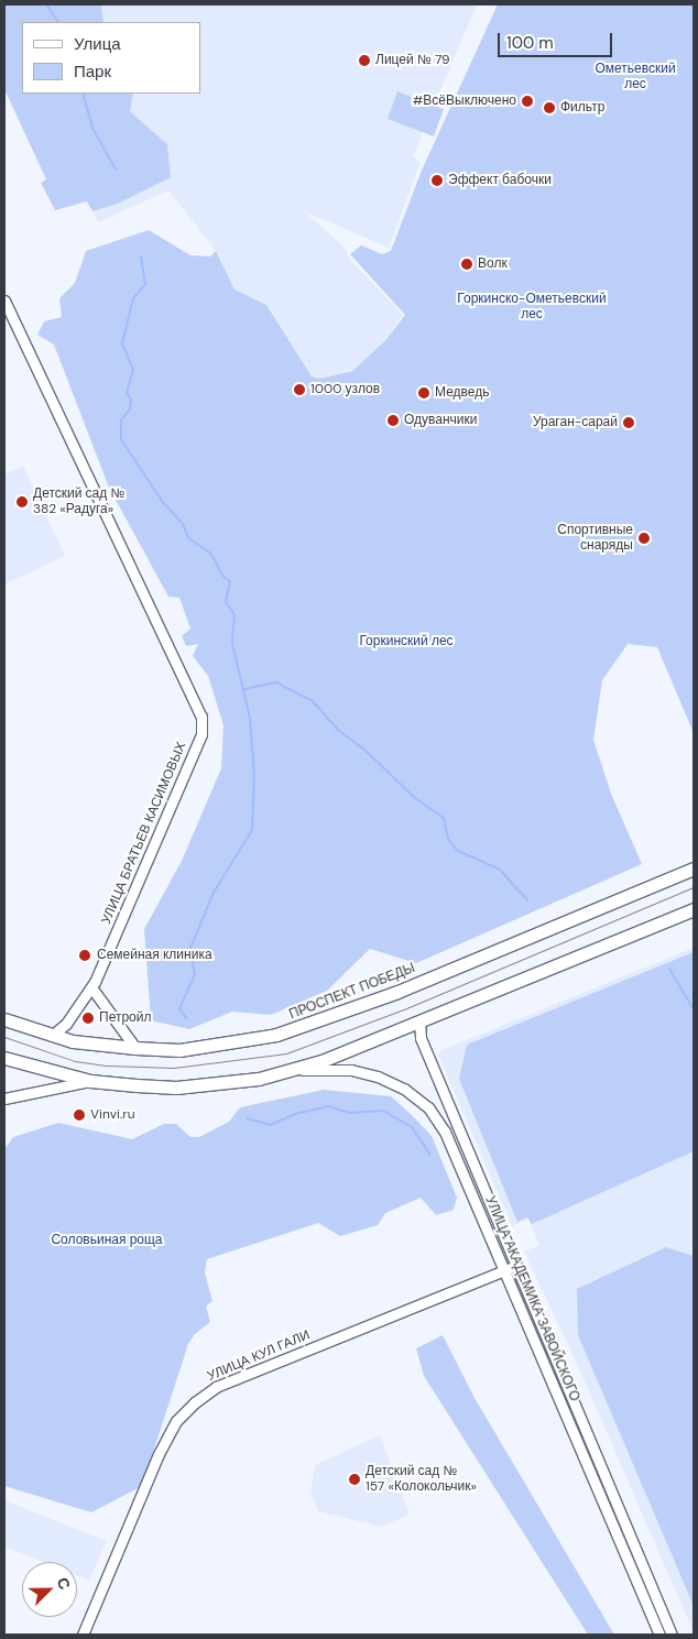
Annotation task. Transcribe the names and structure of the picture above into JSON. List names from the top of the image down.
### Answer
{
  "streets": {
    "main road": ["ПРОСПЕКТ ПОБЕДЫ"],
    "street": ["УЛИЦА БРАТЬЕВ КАСИМОВЫХ", "УЛИЦА АКАДЕМИКА ЗАВОЙСКОГО", "УЛИЦА КУЛ ГАЛИ"]
  },
  "crossings": [
    ["УЛИЦА БРАТЬЕВ КАСИМОВЫХ", "ПРОСПЕКТ ПОБЕДЫ"],
    ["УЛИЦА АКАДЕМИКА ЗАВОЙСКОГО", "УЛИЦА КУЛ ГАЛИ"]
  ],
  "parks": [
    "Ометьевский лес",
    "Горкинско-Ометьевский лес",
    "Горкинский лес",
    "Соловьиная роща"
  ],
  "places": [
    "Лицей № 79",
    "#ВсёВыключено",
    "Фильтр",
    "Эффект бабочки",
    "Волк",
    "1000 узлов",
    "Медведь",
    "Одуванчики",
    "Ураган-сарай",
    "Детский сад № 382 «Радуга»",
    "Спортивные снаряды",
    "Семейная клиника",
    "Петройл",
    "Vinvi.ru",
    "Детский сад № 157 «Колокольчик»"
  ],
  "legend": ["Улица", "Парк"],
  "scale_bar": "100 m",
  "north": "top right"
}
